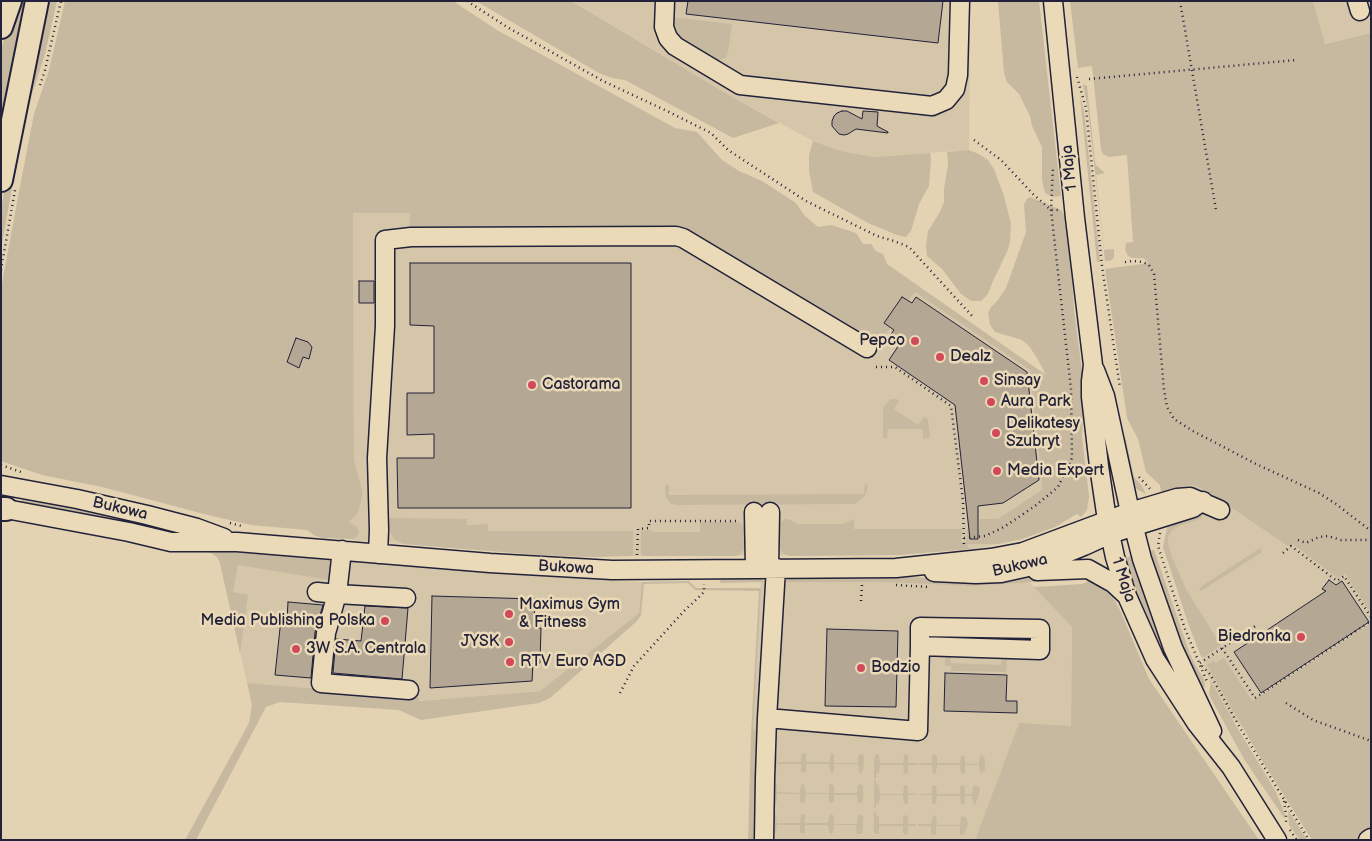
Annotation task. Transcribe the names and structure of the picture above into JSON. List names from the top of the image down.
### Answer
{
  "streets": {
    "street": ["1 Maja", "Bukowa"]
  },
  "crossings": [
    ["1 Maja", "Bukowa"]
  ],
  "places": [
    "Pepco",
    "Dealz",
    "Sinsay",
    "Castorama",
    "Aura Park",
    "Delikatesy Szubryt",
    "Media Expert",
    "Maximus Gym & Fitness",
    "Media Publishing Polska",
    "Biedronka",
    "JYSK",
    "3W S.A. Centrala",
    "RTV Euro AGD",
    "Bodzio"
  ]
}
